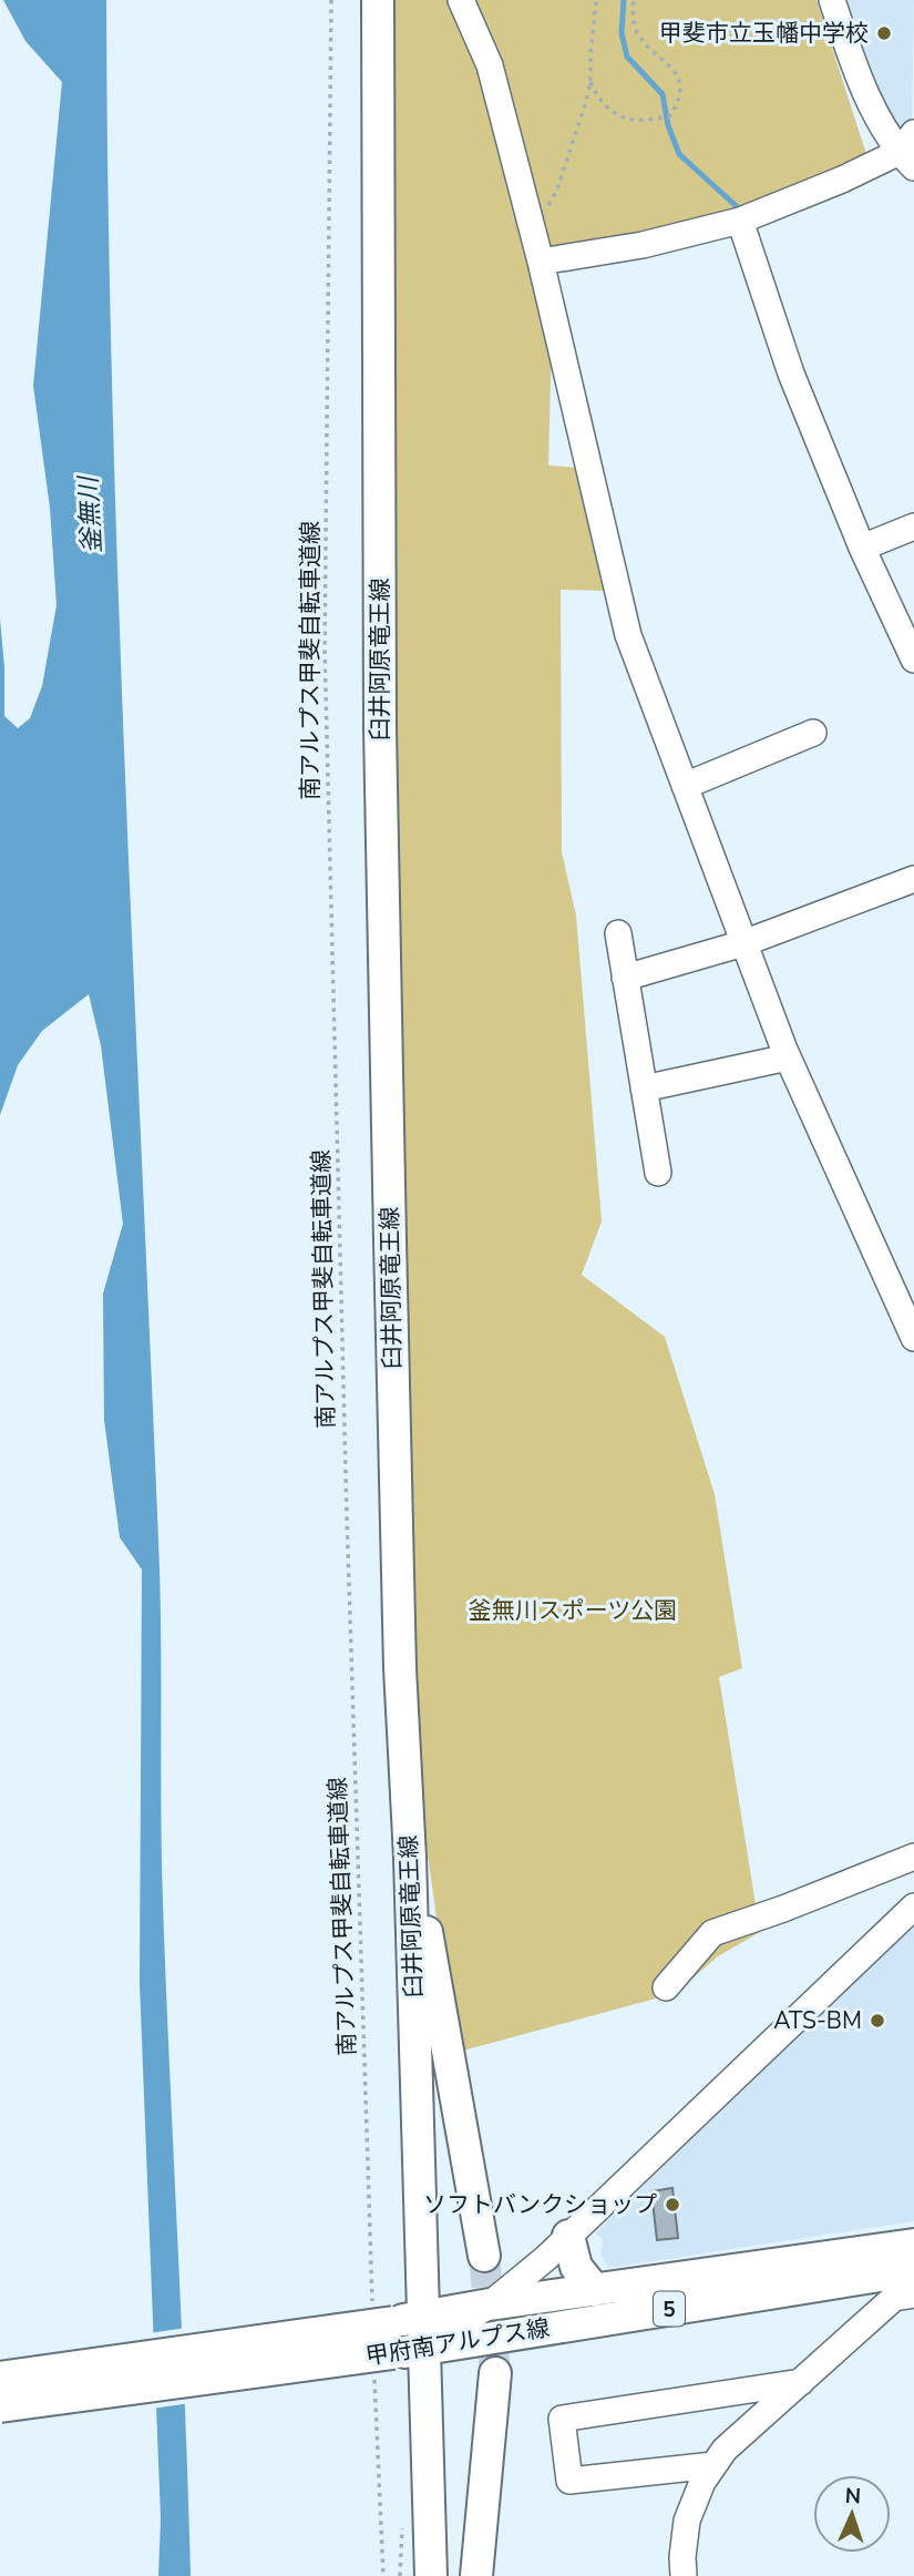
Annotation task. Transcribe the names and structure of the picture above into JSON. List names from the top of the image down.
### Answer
{
  "streets": {
    "main road": ["臼井阿原竜王線", "5", "甲府南アルプス線"],
    "path": ["南アルプス甲斐自転車道線"]
  },
  "crossings": [
    ["臼井阿原竜王線", "南アルプス甲斐自転車道線"],
    ["臼井阿原竜王線", "甲府南アルプス線"],
    ["南アルプス甲斐自転車道線", "甲府南アルプス線"]
  ],
  "water": ["釜無川"],
  "parks": ["釜無川スポーツ公園"],
  "places": ["甲斐市立玉幡中学校", "ATS-BM", "ソフトバンクショップ"],
  "north": "top"
}
